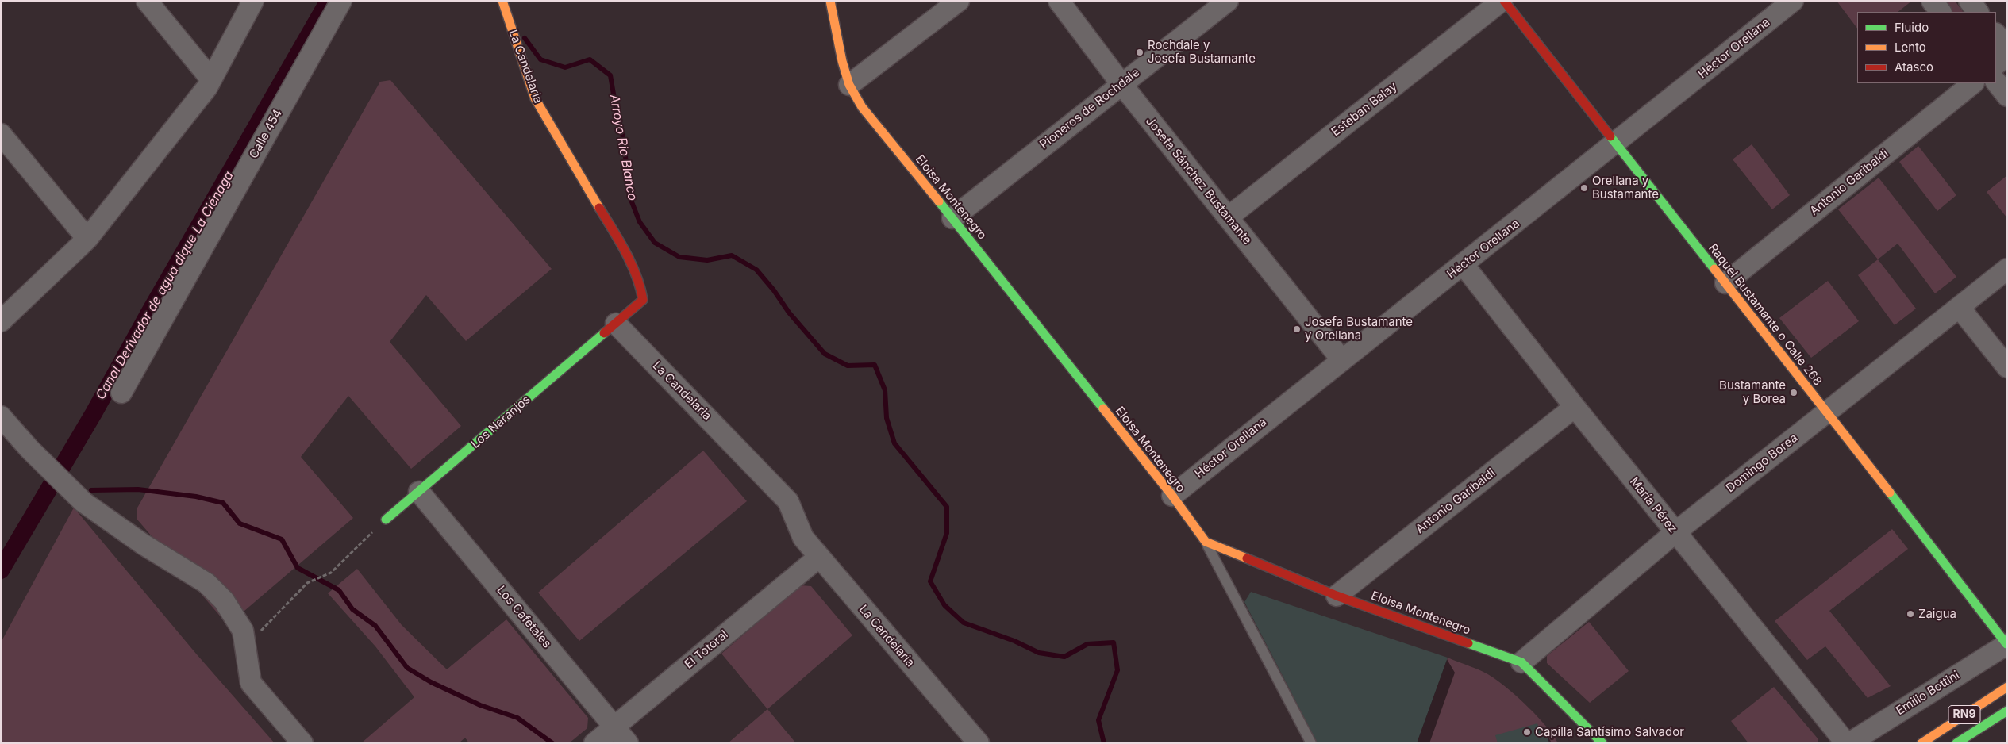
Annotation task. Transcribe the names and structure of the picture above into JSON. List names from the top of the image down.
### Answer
{
  "streets": {
    "street": [
      "Héctor Orellana",
      "La Candelaria",
      "Pioneros de Rochdale",
      "Esteban Balay",
      "Calle 454",
      "Josefa Sánchez Bustamante",
      "Antonio Garibaldi",
      "Eloisa Montenegro",
      "Raquel Bustamante o Calle 268",
      "Los Naranjos",
      "Domingo Borea",
      "María Pérez",
      "Los Cafetales",
      "El Totoral",
      "Emilio Bottini",
      "RN9"
    ]
  },
  "crossings": [
    ["Héctor Orellana", "Josefa Sánchez Bustamante"],
    ["Héctor Orellana", "Eloisa Montenegro"],
    ["Héctor Orellana", "Raquel Bustamante o Calle 268"],
    ["Héctor Orellana", "María Pérez"],
    ["La Candelaria", "Los Naranjos"],
    ["La Candelaria", "El Totoral"],
    ["Pioneros de Rochdale", "Josefa Sánchez Bustamante"],
    ["Pioneros de Rochdale", "Eloisa Montenegro"],
    ["Esteban Balay", "Josefa Sánchez Bustamante"],
    ["Esteban Balay", "Raquel Bustamante o Calle 268"],
    ["Antonio Garibaldi", "Eloisa Montenegro"],
    ["Antonio Garibaldi", "Raquel Bustamante o Calle 268"],
    ["Antonio Garibaldi", "María Pérez"],
    ["Eloisa Montenegro", "Domingo Borea"],
    ["Raquel Bustamante o Calle 268", "Domingo Borea"],
    ["Raquel Bustamante o Calle 268", "Emilio Bottini"],
    ["Los Naranjos", "Los Cafetales"],
    ["Domingo Borea", "María Pérez"],
    ["María Pérez", "Emilio Bottini"],
    ["Los Cafetales", "El Totoral"]
  ],
  "water": ["Arroyo Río Blanco", "Canal Derivador de agua dique La Ciénaga"],
  "places": [
    "Rochdale y Josefa Bustamante",
    "Orellana y Bustamante",
    "Josefa Bustamante y Orellana",
    "Bustamante y Borea",
    "Zaigua",
    "Capilla Santísimo Salvador"
  ],
  "legend": ["Fluido", "Lento", "Atasco"]
}
